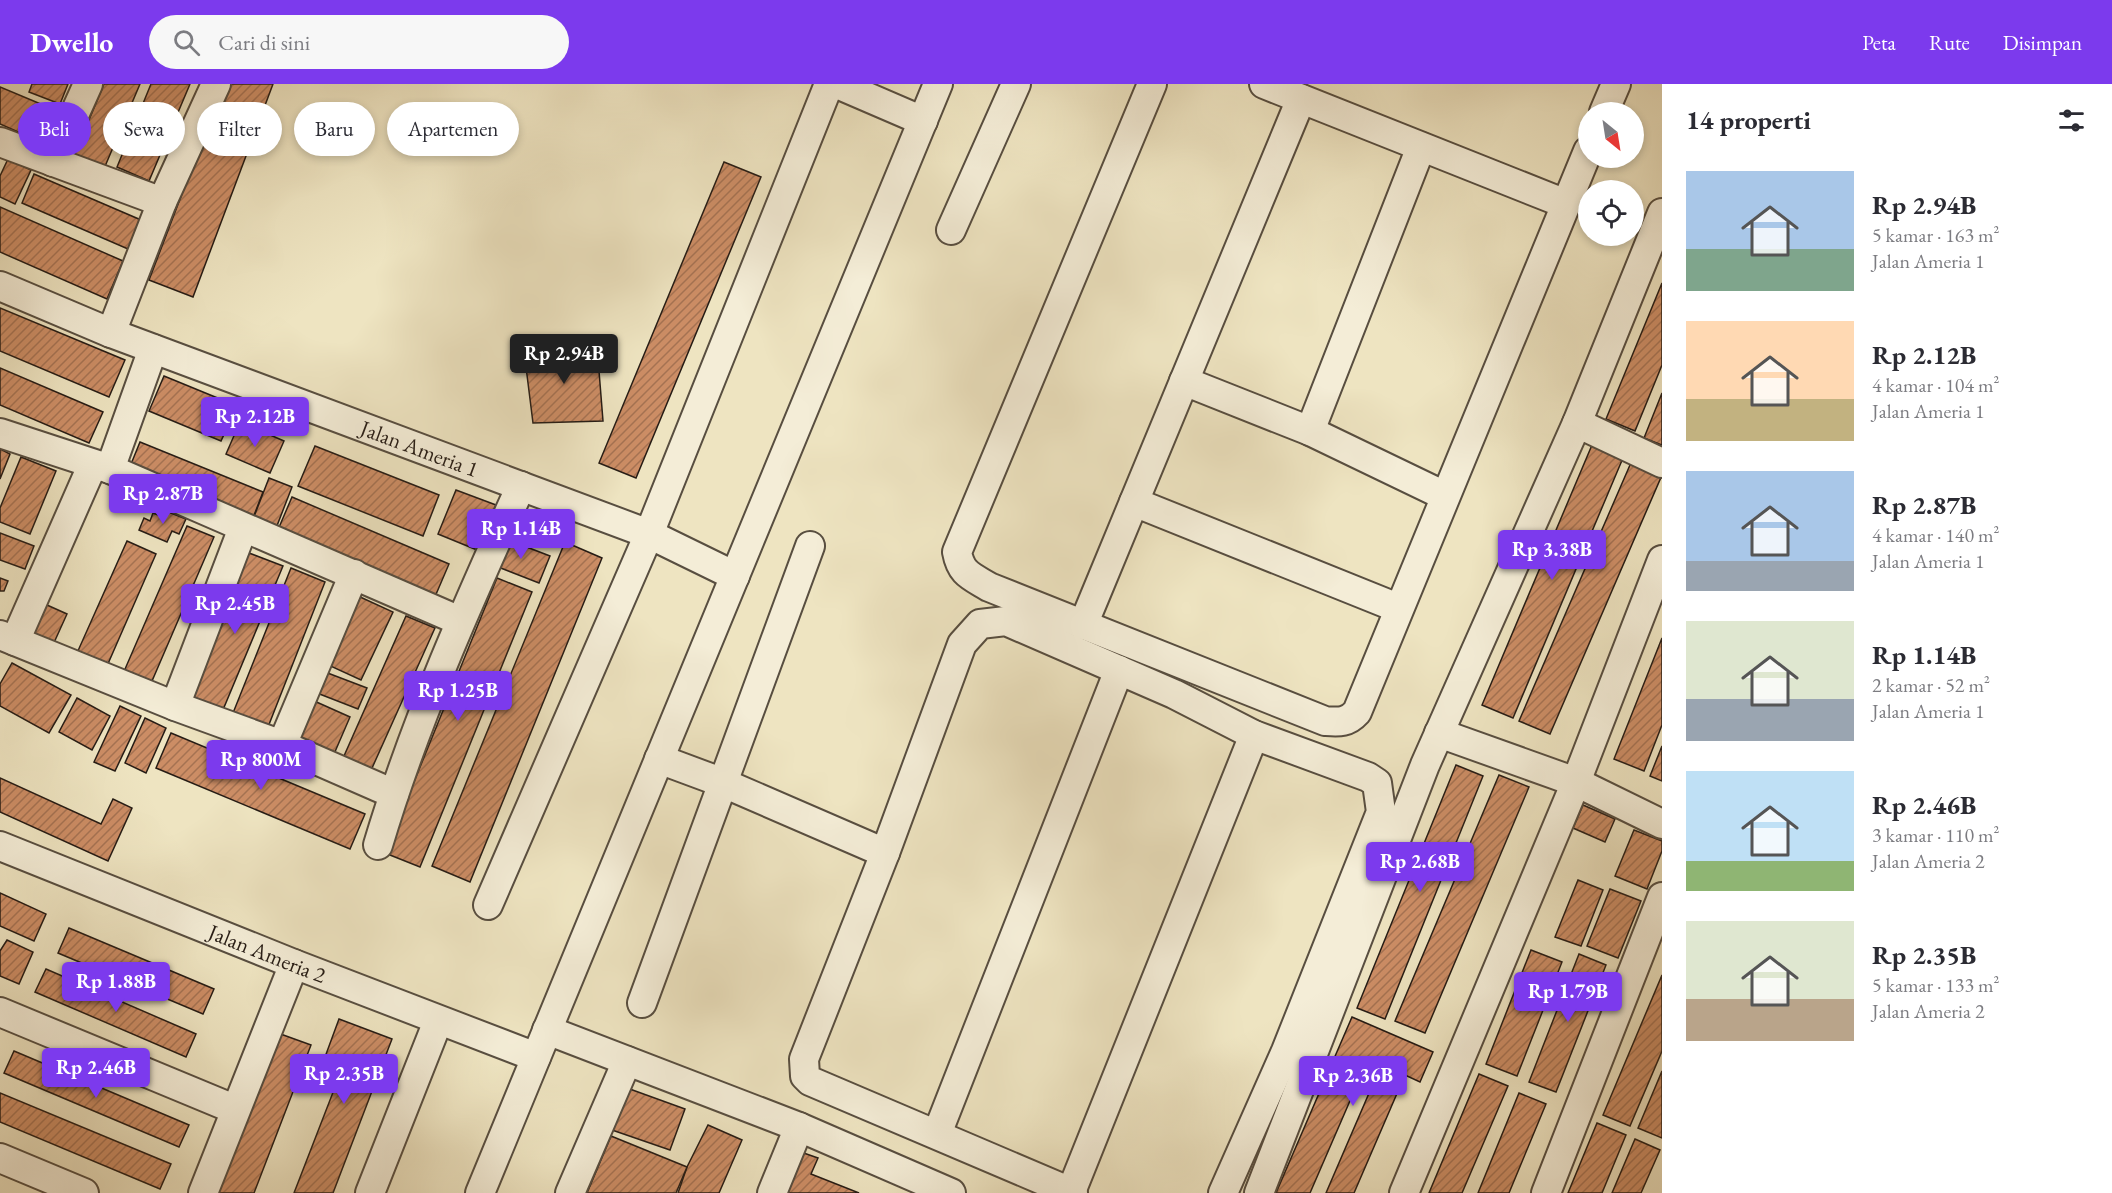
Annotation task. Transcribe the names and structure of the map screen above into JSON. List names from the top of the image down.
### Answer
{
  "streets": {
    "street": ["Jalan Ameria 1", "Jalan Ameria 2"]
  },
  "north": "bottom right",
  "page": {
    "header": "Dwello",
    "search": "Cari di sini",
    "nav": ["Peta", "Rute", "Disimpan"],
    "heading": "14 properti",
    "chip": [
      "Beli",
      "Sewa",
      "Filter",
      "Baru",
      "Apartemen"
    ],
    "list": [
      {
        "name": "Rp 2.94B",
        "note": "5 kamar · 163 m² · Jalan Ameria 1"
      },
      {
        "name": "Rp 2.12B",
        "note": "4 kamar · 104 m² · Jalan Ameria 1"
      },
      {
        "name": "Rp 2.87B",
        "note": "4 kamar · 140 m² · Jalan Ameria 1"
      },
      {
        "name": "Rp 1.14B",
        "note": "2 kamar · 52 m² · Jalan Ameria 1"
      },
      {
        "name": "Rp 2.46B",
        "note": "3 kamar · 110 m² · Jalan Ameria 2"
      },
      {
        "name": "Rp 2.35B",
        "note": "5 kamar · 133 m² · Jalan Ameria 2"
      }
    ],
    "price": [
      "Rp 2.94B",
      "Rp 2.12B",
      "Rp 2.87B",
      "Rp 1.14B",
      "Rp 3.38B",
      "Rp 2.45B",
      "Rp 1.25B",
      "Rp 800M",
      "Rp 2.68B",
      "Rp 1.88B",
      "Rp 1.79B",
      "Rp 2.46B",
      "Rp 2.35B",
      "Rp 2.36B"
    ]
  }
}
